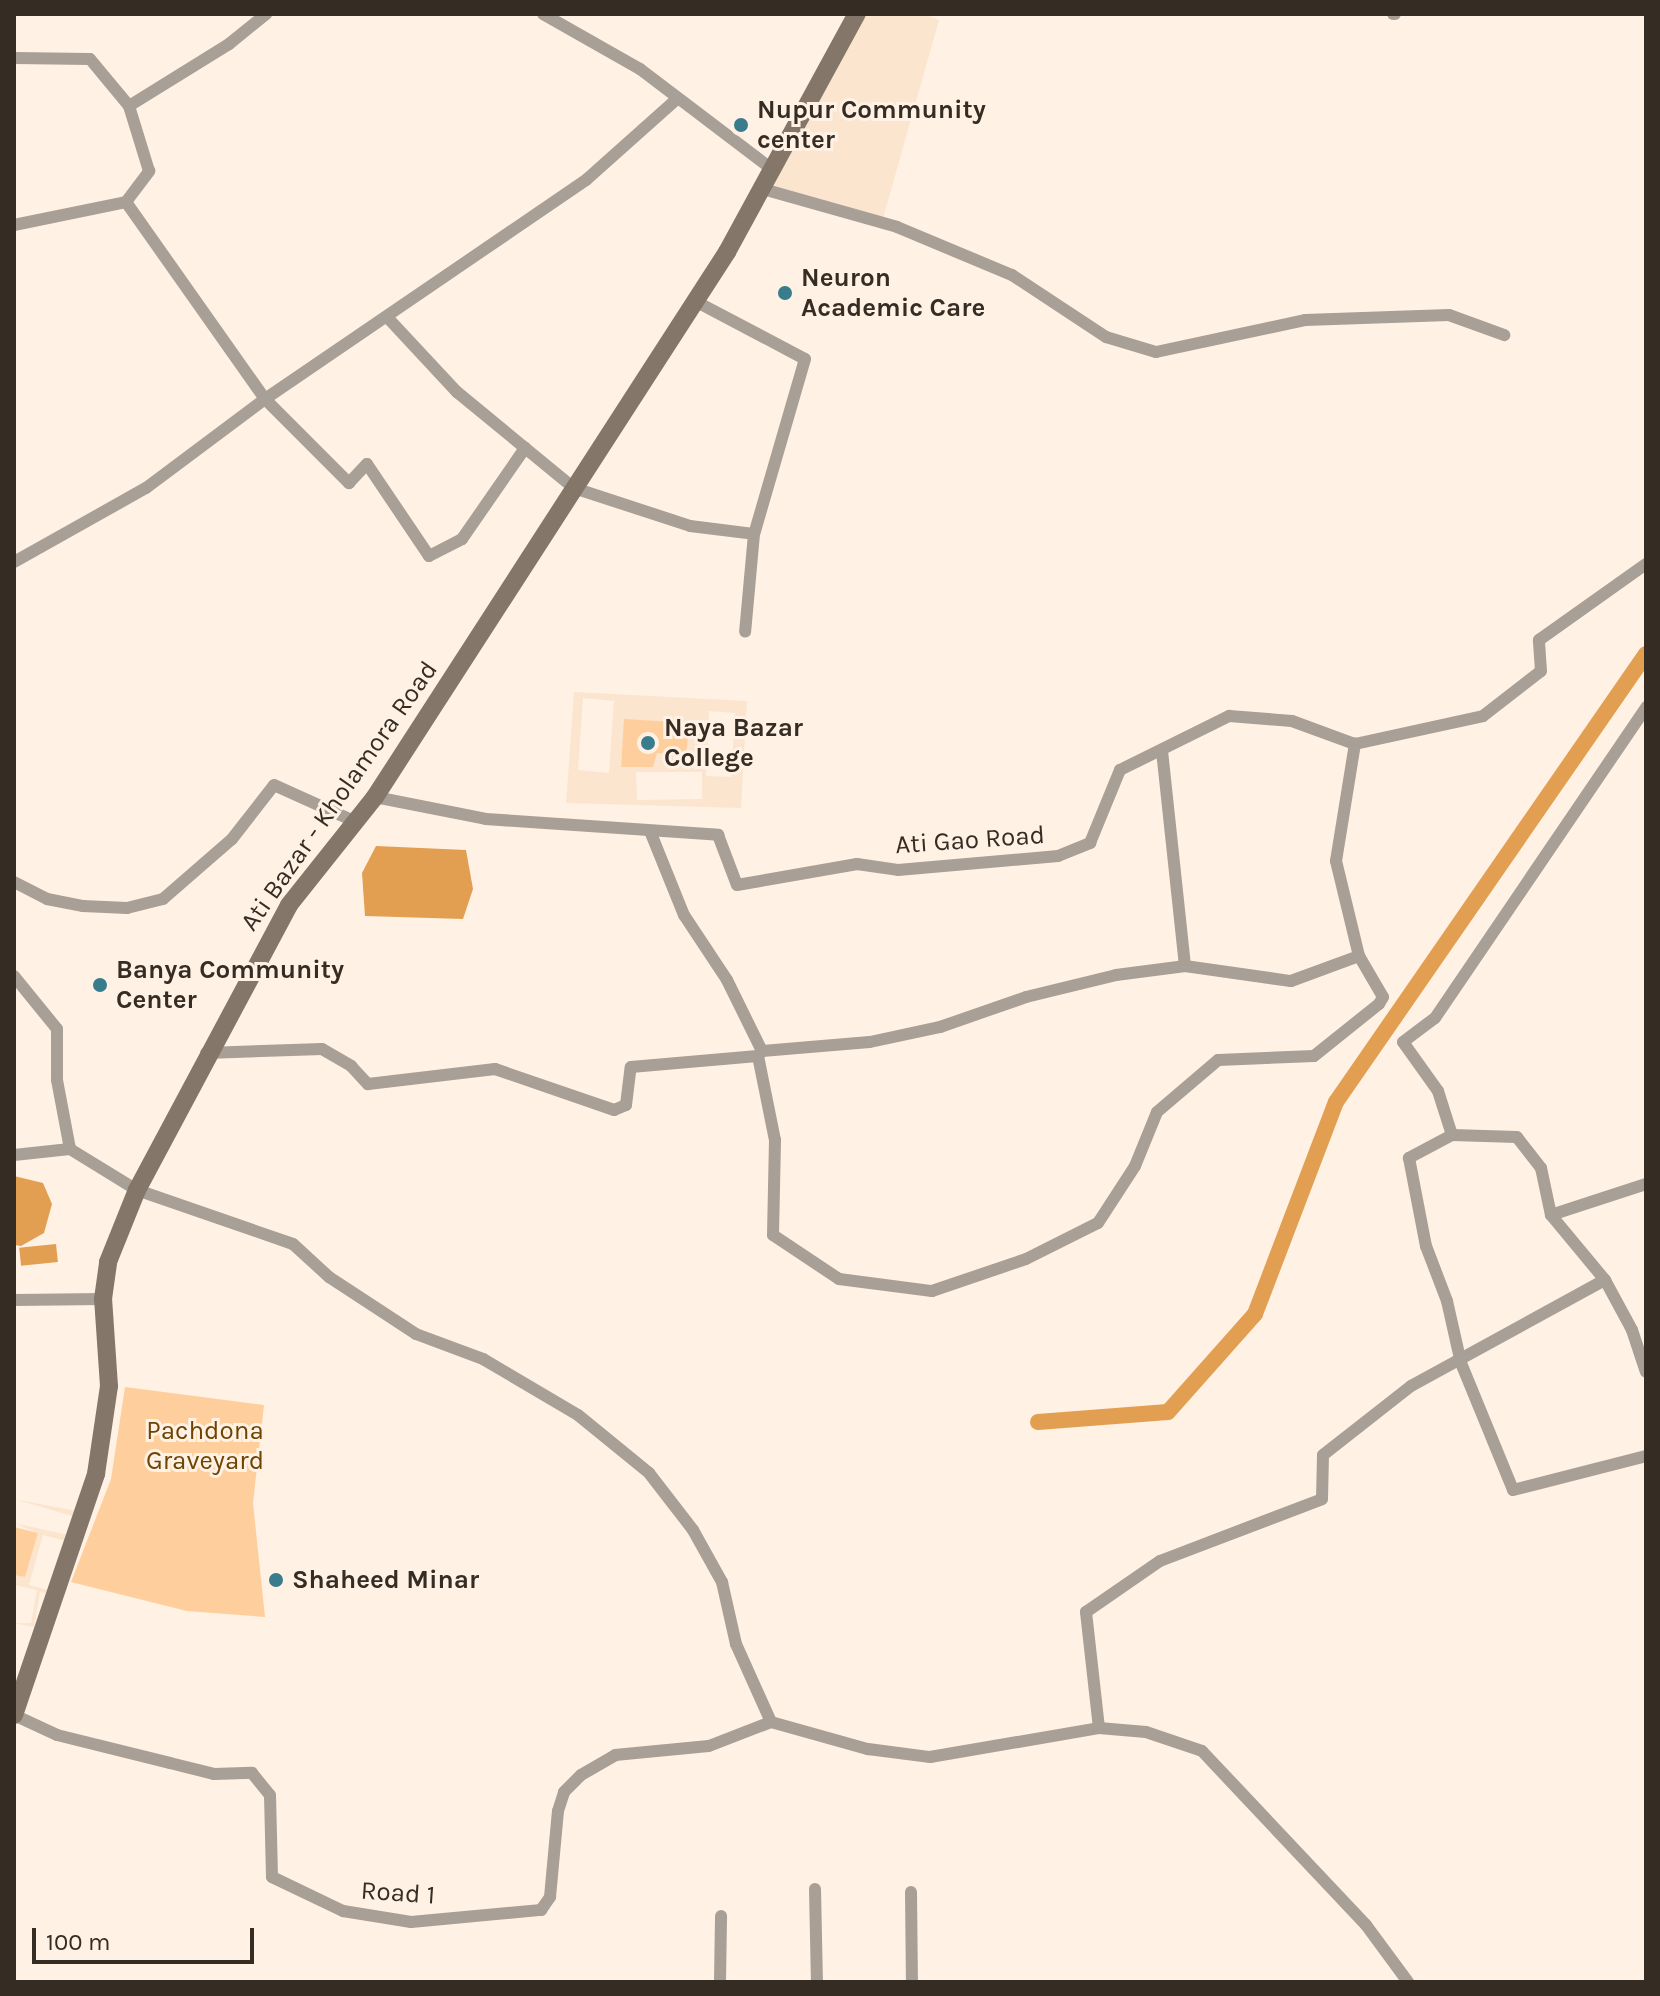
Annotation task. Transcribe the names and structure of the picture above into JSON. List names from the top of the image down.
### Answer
{
  "streets": {
    "main road": ["Ati Bazar - Kholamora Road"],
    "street": ["Ati Gao Road", "Road 1"]
  },
  "crossings": [
    ["Ati Bazar - Kholamora Road", "Road 1"]
  ],
  "parks": ["Pachdona Graveyard"],
  "places": [
    "Nupur Community center",
    "Neuron Academic Care",
    "Naya Bazar College",
    "Banya Community Center",
    "Shaheed Minar"
  ],
  "scale_bar": "100 m"
}
